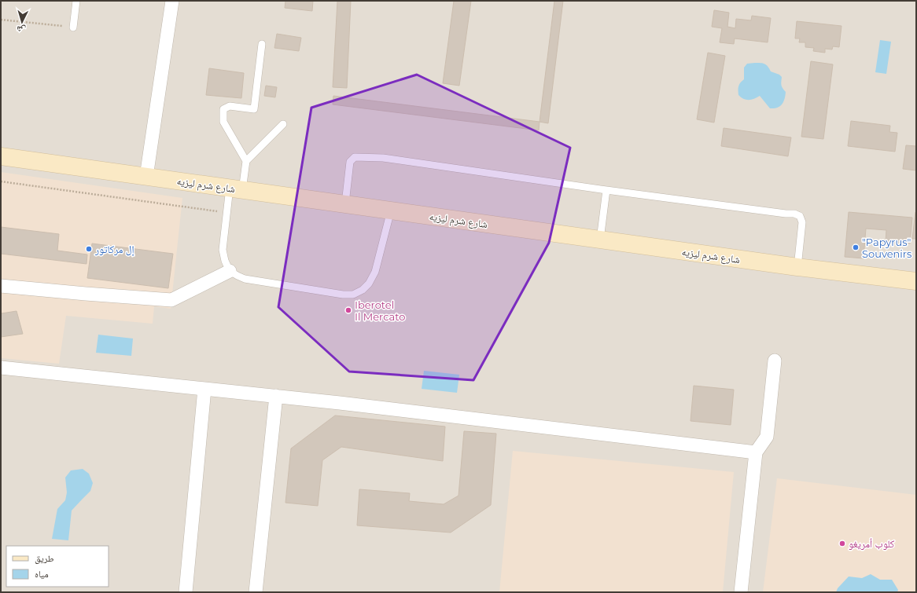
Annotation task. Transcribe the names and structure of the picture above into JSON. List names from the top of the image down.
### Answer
{
  "streets": {
    "street": ["شارع شرم ليزيه"]
  },
  "places": [
    "\"Papyrus\" Souvenirs",
    "إل مركاتور",
    "Iberotel Il Mercato",
    "كلوب أمريغو"
  ],
  "legend": ["طريق", "مياه"],
  "north": "bottom"
}
